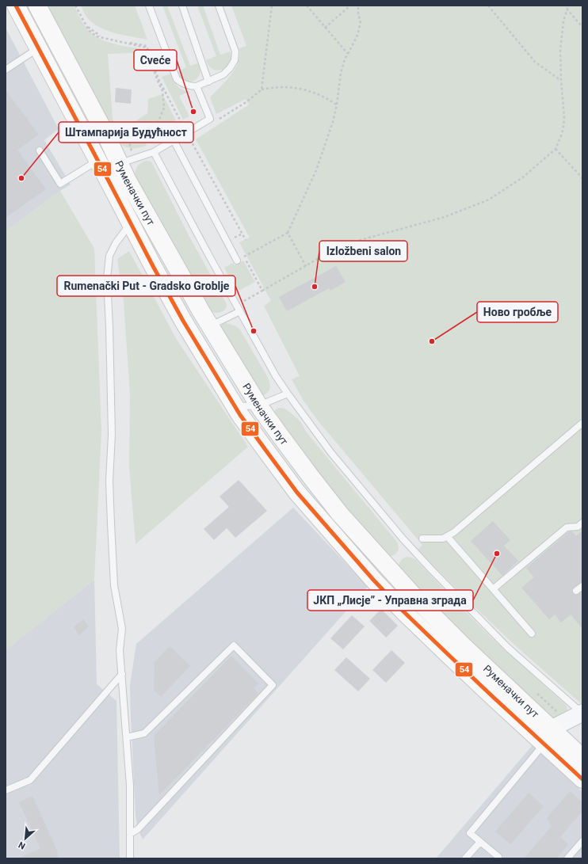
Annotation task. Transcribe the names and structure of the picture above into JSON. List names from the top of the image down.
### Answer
{
  "streets": {
    "main road": ["Руменачки пут"]
  },
  "places": [
    "Cveće",
    "Штампарија Будућност",
    "Izložbeni salon",
    "Rumenački Put - Gradsko Groblje",
    "Ново гробље",
    "ЈКП „Лисје” - Управна зграда"
  ],
  "lines": ["transit line 54"],
  "north": "bottom left"
}
